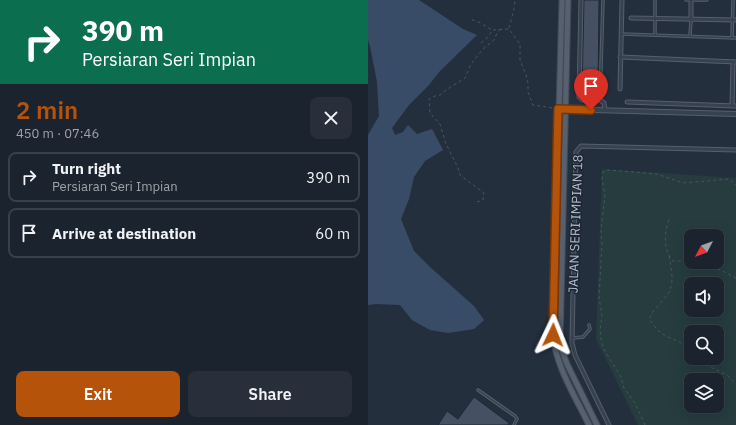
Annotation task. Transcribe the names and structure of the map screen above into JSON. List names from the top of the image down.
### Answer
{
  "streets": {
    "street": ["JALAN SERI IMPIAN 18"]
  },
  "north": "bottom left",
  "page": {
    "turn": ["390 m", "Persiaran Seri Impian"],
    "heading": ["2 min", "450 m · 07:46"],
    "list": [
      {
        "name": "Turn right",
        "note": "Persiaran Seri Impian",
        "value": "390 m"
      },
      {
        "name": "Arrive at destination",
        "value": "60 m"
      }
    ],
    "buttons": ["Exit", "Share"]
  }
}
